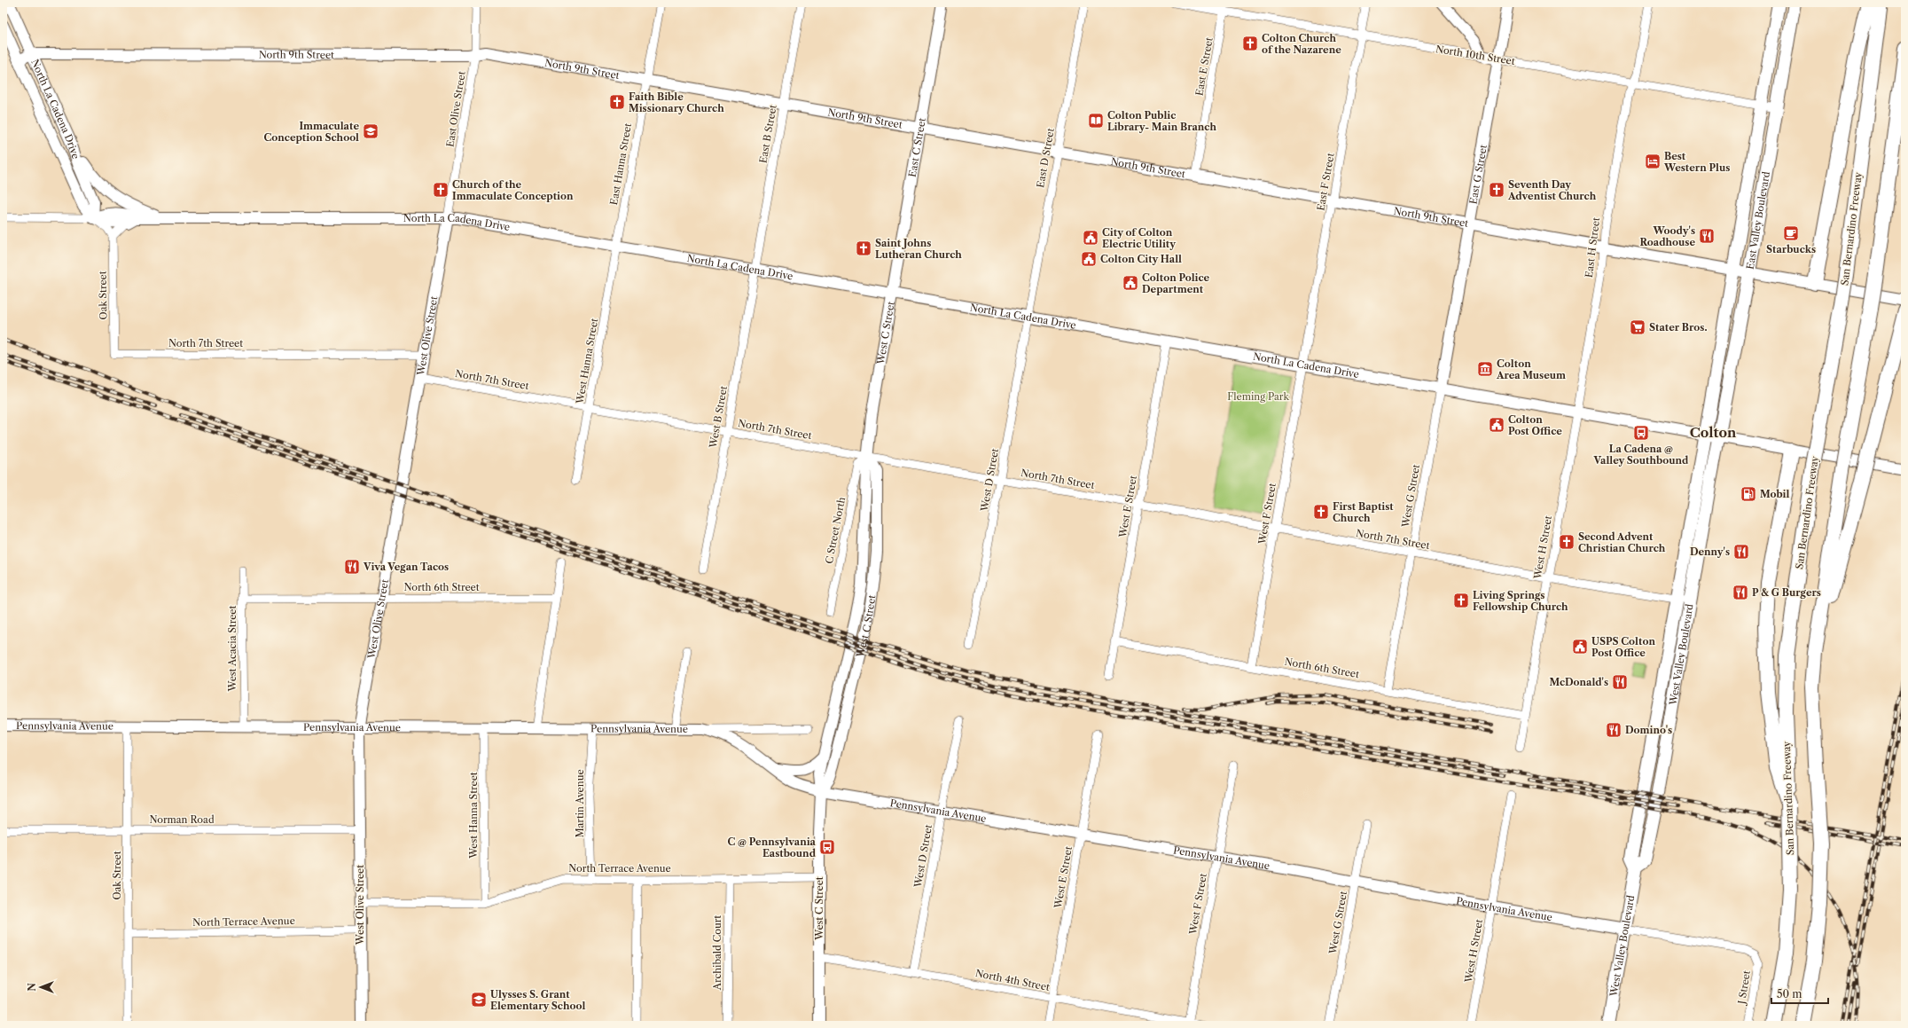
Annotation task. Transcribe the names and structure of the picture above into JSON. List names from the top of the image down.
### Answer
{
  "streets": {
    "highway": ["San Bernardino Freeway"],
    "main road": ["East Valley Boulevard", "West Valley Boulevard"],
    "street": [
      "North 9th Street",
      "North 10th Street",
      "East E Street",
      "East Olive Street",
      "North La Cadena Drive",
      "East B Street",
      "East C Street",
      "East D Street",
      "East Hanna Street",
      "East G Street",
      "East F Street",
      "East H Street",
      "Oak Street",
      "West C Street",
      "West Olive Street",
      "North 7th Street",
      "West Hanna Street",
      "West B Street",
      "West D Street",
      "West G Street",
      "West E Street",
      "West F Street",
      "C Street North",
      "West H Street",
      "North 6th Street",
      "West Acacia Street",
      "Pennsylvania Avenue",
      "Martin Avenue",
      "Norman Road",
      "North Terrace Avenue",
      "Archibald Court",
      "North 4th Street",
      "J Street"
    ]
  },
  "crossings": [
    ["North 9th Street", "East E Street"],
    ["North 9th Street", "East Olive Street"],
    ["North 9th Street", "North La Cadena Drive"],
    ["North 9th Street", "East B Street"],
    ["North 9th Street", "East C Street"],
    ["North 9th Street", "East D Street"],
    ["North 9th Street", "East Hanna Street"],
    ["North 9th Street", "East G Street"],
    ["North 9th Street", "East F Street"],
    ["North 9th Street", "East Valley Boulevard"],
    ["North 9th Street", "East H Street"],
    ["North 10th Street", "East E Street"],
    ["North 10th Street", "East G Street"],
    ["North 10th Street", "East F Street"],
    ["North 10th Street", "East Valley Boulevard"],
    ["North 10th Street", "East H Street"],
    ["East Olive Street", "North La Cadena Drive"],
    ["East Olive Street", "West Olive Street"],
    ["North La Cadena Drive", "East B Street"],
    ["North La Cadena Drive", "East C Street"],
    ["North La Cadena Drive", "East D Street"],
    ["North La Cadena Drive", "East Hanna Street"],
    ["North La Cadena Drive", "East G Street"],
    ["North La Cadena Drive", "East F Street"],
    ["North La Cadena Drive", "East Valley Boulevard"],
    ["North La Cadena Drive", "East H Street"],
    ["North La Cadena Drive", "West C Street"],
    ["North La Cadena Drive", "West Olive Street"],
    ["North La Cadena Drive", "West Hanna Street"],
    ["North La Cadena Drive", "West B Street"],
    ["North La Cadena Drive", "West D Street"],
    ["North La Cadena Drive", "West G Street"],
    ["North La Cadena Drive", "West E Street"],
    ["North La Cadena Drive", "West F Street"],
    ["North La Cadena Drive", "West H Street"],
    ["North La Cadena Drive", "West Valley Boulevard"],
    ["East B Street", "West B Street"],
    ["East C Street", "West C Street"],
    ["East D Street", "West D Street"],
    ["East Hanna Street", "West Hanna Street"],
    ["East G Street", "West G Street"],
    ["East F Street", "West F Street"],
    ["East Valley Boulevard", "West Valley Boulevard"],
    ["East H Street", "West H Street"],
    ["Oak Street", "North 7th Street"],
    ["Oak Street", "Pennsylvania Avenue"],
    ["Oak Street", "Norman Road"],
    ["Oak Street", "North Terrace Avenue"],
    ["West C Street", "North 7th Street"],
    ["West C Street", "C Street North"],
    ["West C Street", "Pennsylvania Avenue"],
    ["West C Street", "North Terrace Avenue"],
    ["West C Street", "North 4th Street"],
    ["West Olive Street", "North 7th Street"],
    ["West Olive Street", "North 6th Street"],
    ["West Olive Street", "Pennsylvania Avenue"],
    ["West Olive Street", "Norman Road"],
    ["West Olive Street", "North Terrace Avenue"],
    ["North 7th Street", "West Hanna Street"],
    ["North 7th Street", "West B Street"],
    ["North 7th Street", "West D Street"],
    ["North 7th Street", "West G Street"],
    ["North 7th Street", "West E Street"],
    ["North 7th Street", "West F Street"],
    ["North 7th Street", "C Street North"],
    ["North 7th Street", "West H Street"],
    ["North 7th Street", "West Valley Boulevard"],
    ["West Hanna Street", "Pennsylvania Avenue"],
    ["West Hanna Street", "North Terrace Avenue"],
    ["West D Street", "Pennsylvania Avenue"],
    ["West D Street", "North 4th Street"],
    ["West G Street", "North 6th Street"],
    ["West G Street", "Pennsylvania Avenue"],
    ["West E Street", "North 6th Street"],
    ["West E Street", "Pennsylvania Avenue"],
    ["West E Street", "North 4th Street"],
    ["West F Street", "North 6th Street"],
    ["West F Street", "Pennsylvania Avenue"],
    ["West F Street", "North 4th Street"],
    ["West H Street", "North 6th Street"],
    ["West H Street", "Pennsylvania Avenue"],
    ["North 6th Street", "West Acacia Street"],
    ["West Acacia Street", "Pennsylvania Avenue"],
    ["West Valley Boulevard", "Pennsylvania Avenue"],
    ["Pennsylvania Avenue", "Martin Avenue"],
    ["Pennsylvania Avenue", "J Street"],
    ["Martin Avenue", "North Terrace Avenue"],
    ["North Terrace Avenue", "Archibald Court"]
  ],
  "districts": ["Colton"],
  "parks": ["Fleming Park"],
  "places": {
    "church": [
      "Colton Church of the Nazarene",
      "Faith Bible Missionary Church",
      "Church of the Immaculate Conception",
      "Seventh Day Adventist Church",
      "Saint Johns Lutheran Church",
      "First Baptist Church",
      "Second Advent Christian Church",
      "Living Springs Fellowship Church"
    ],
    "library": ["Colton Public Library- Main Branch"],
    "school or university": ["Immaculate Conception School", "Ulysses S. Grant Elementary School"],
    "hotel": ["Best Western Plus"],
    "cafe": ["Starbucks"],
    "restaurant": [
      "Woody's Roadhouse",
      "Denny's",
      "Viva Vegan Tacos",
      "P & G Burgers",
      "McDonald's",
      "Domino's"
    ],
    "public building": [
      "City of Colton Electric Utility",
      "Colton City Hall",
      "Colton Police Department",
      "Colton Post Office",
      "USPS Colton Post Office"
    ],
    "supermarket": ["Stater Bros."],
    "museum": ["Colton Area Museum"],
    "bus stop": ["La Cadena @ Valley Southbound", "C @ Pennsylvania Eastbound"],
    "fuel station": ["Mobil"]
  },
  "scale_bar": "50 m",
  "north": "left"
}
